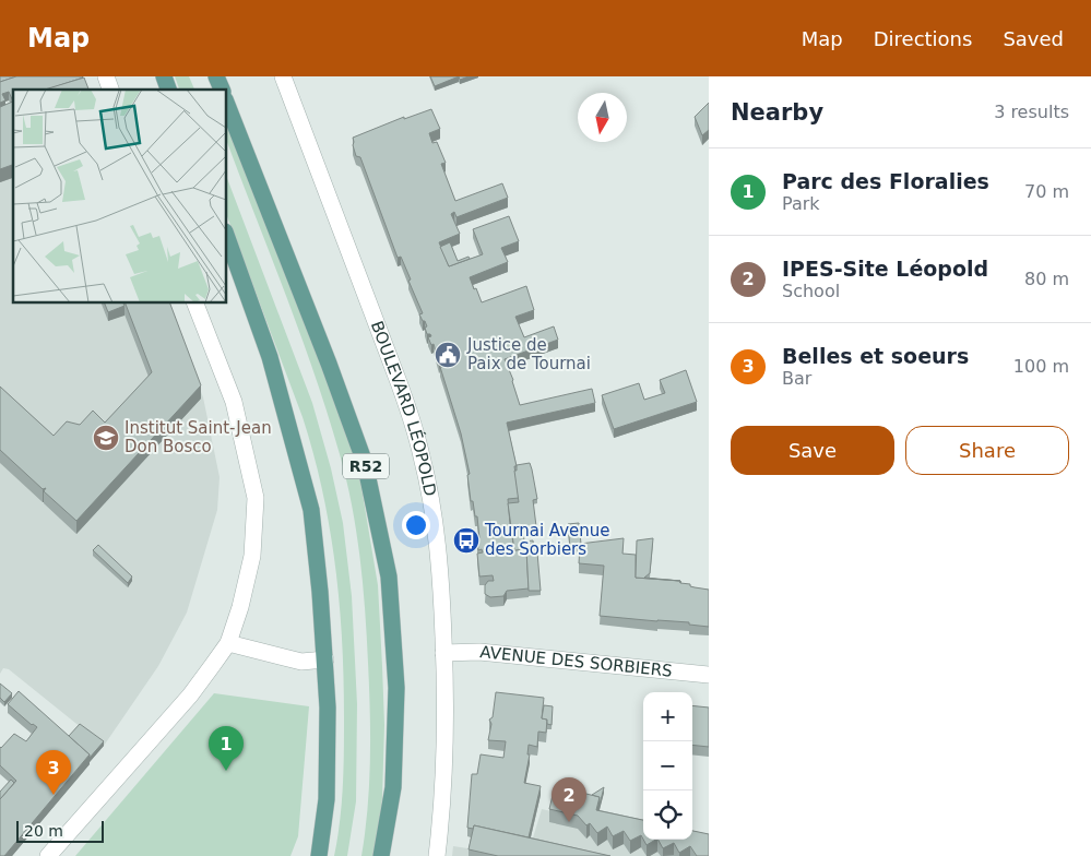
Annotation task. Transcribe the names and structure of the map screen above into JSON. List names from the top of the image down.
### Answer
{
  "streets": {
    "main road": ["R52"],
    "street": ["BOULEVARD LÉOPOLD", "AVENUE DES SORBIERS"]
  },
  "crossings": [
    ["BOULEVARD LÉOPOLD", "AVENUE DES SORBIERS"]
  ],
  "places": {
    "public building": ["Justice de Paix de Tournai"],
    "school or university": ["Institut Saint-Jean Don Bosco"],
    "bus stop": ["Tournai Avenue des Sorbiers"]
  },
  "scale_bar": "20 m",
  "north": "bottom",
  "page": {
    "header": "Map",
    "nav": ["Map", "Directions", "Saved"],
    "heading": ["Nearby", "3 results"],
    "list": [
      {
        "mark": "1",
        "name": "Parc des Floralies",
        "note": "Park",
        "value": "70 m"
      },
      {
        "mark": "2",
        "name": "IPES-Site Léopold",
        "note": "School",
        "value": "80 m"
      },
      {
        "mark": "3",
        "name": "Belles et soeurs",
        "note": "Bar",
        "value": "100 m"
      }
    ],
    "buttons": ["Save", "Share"],
    "map_buttons": ["+", "−"],
    "pins": ["1", "3", "2"],
    "scale": "20 m"
  }
}
